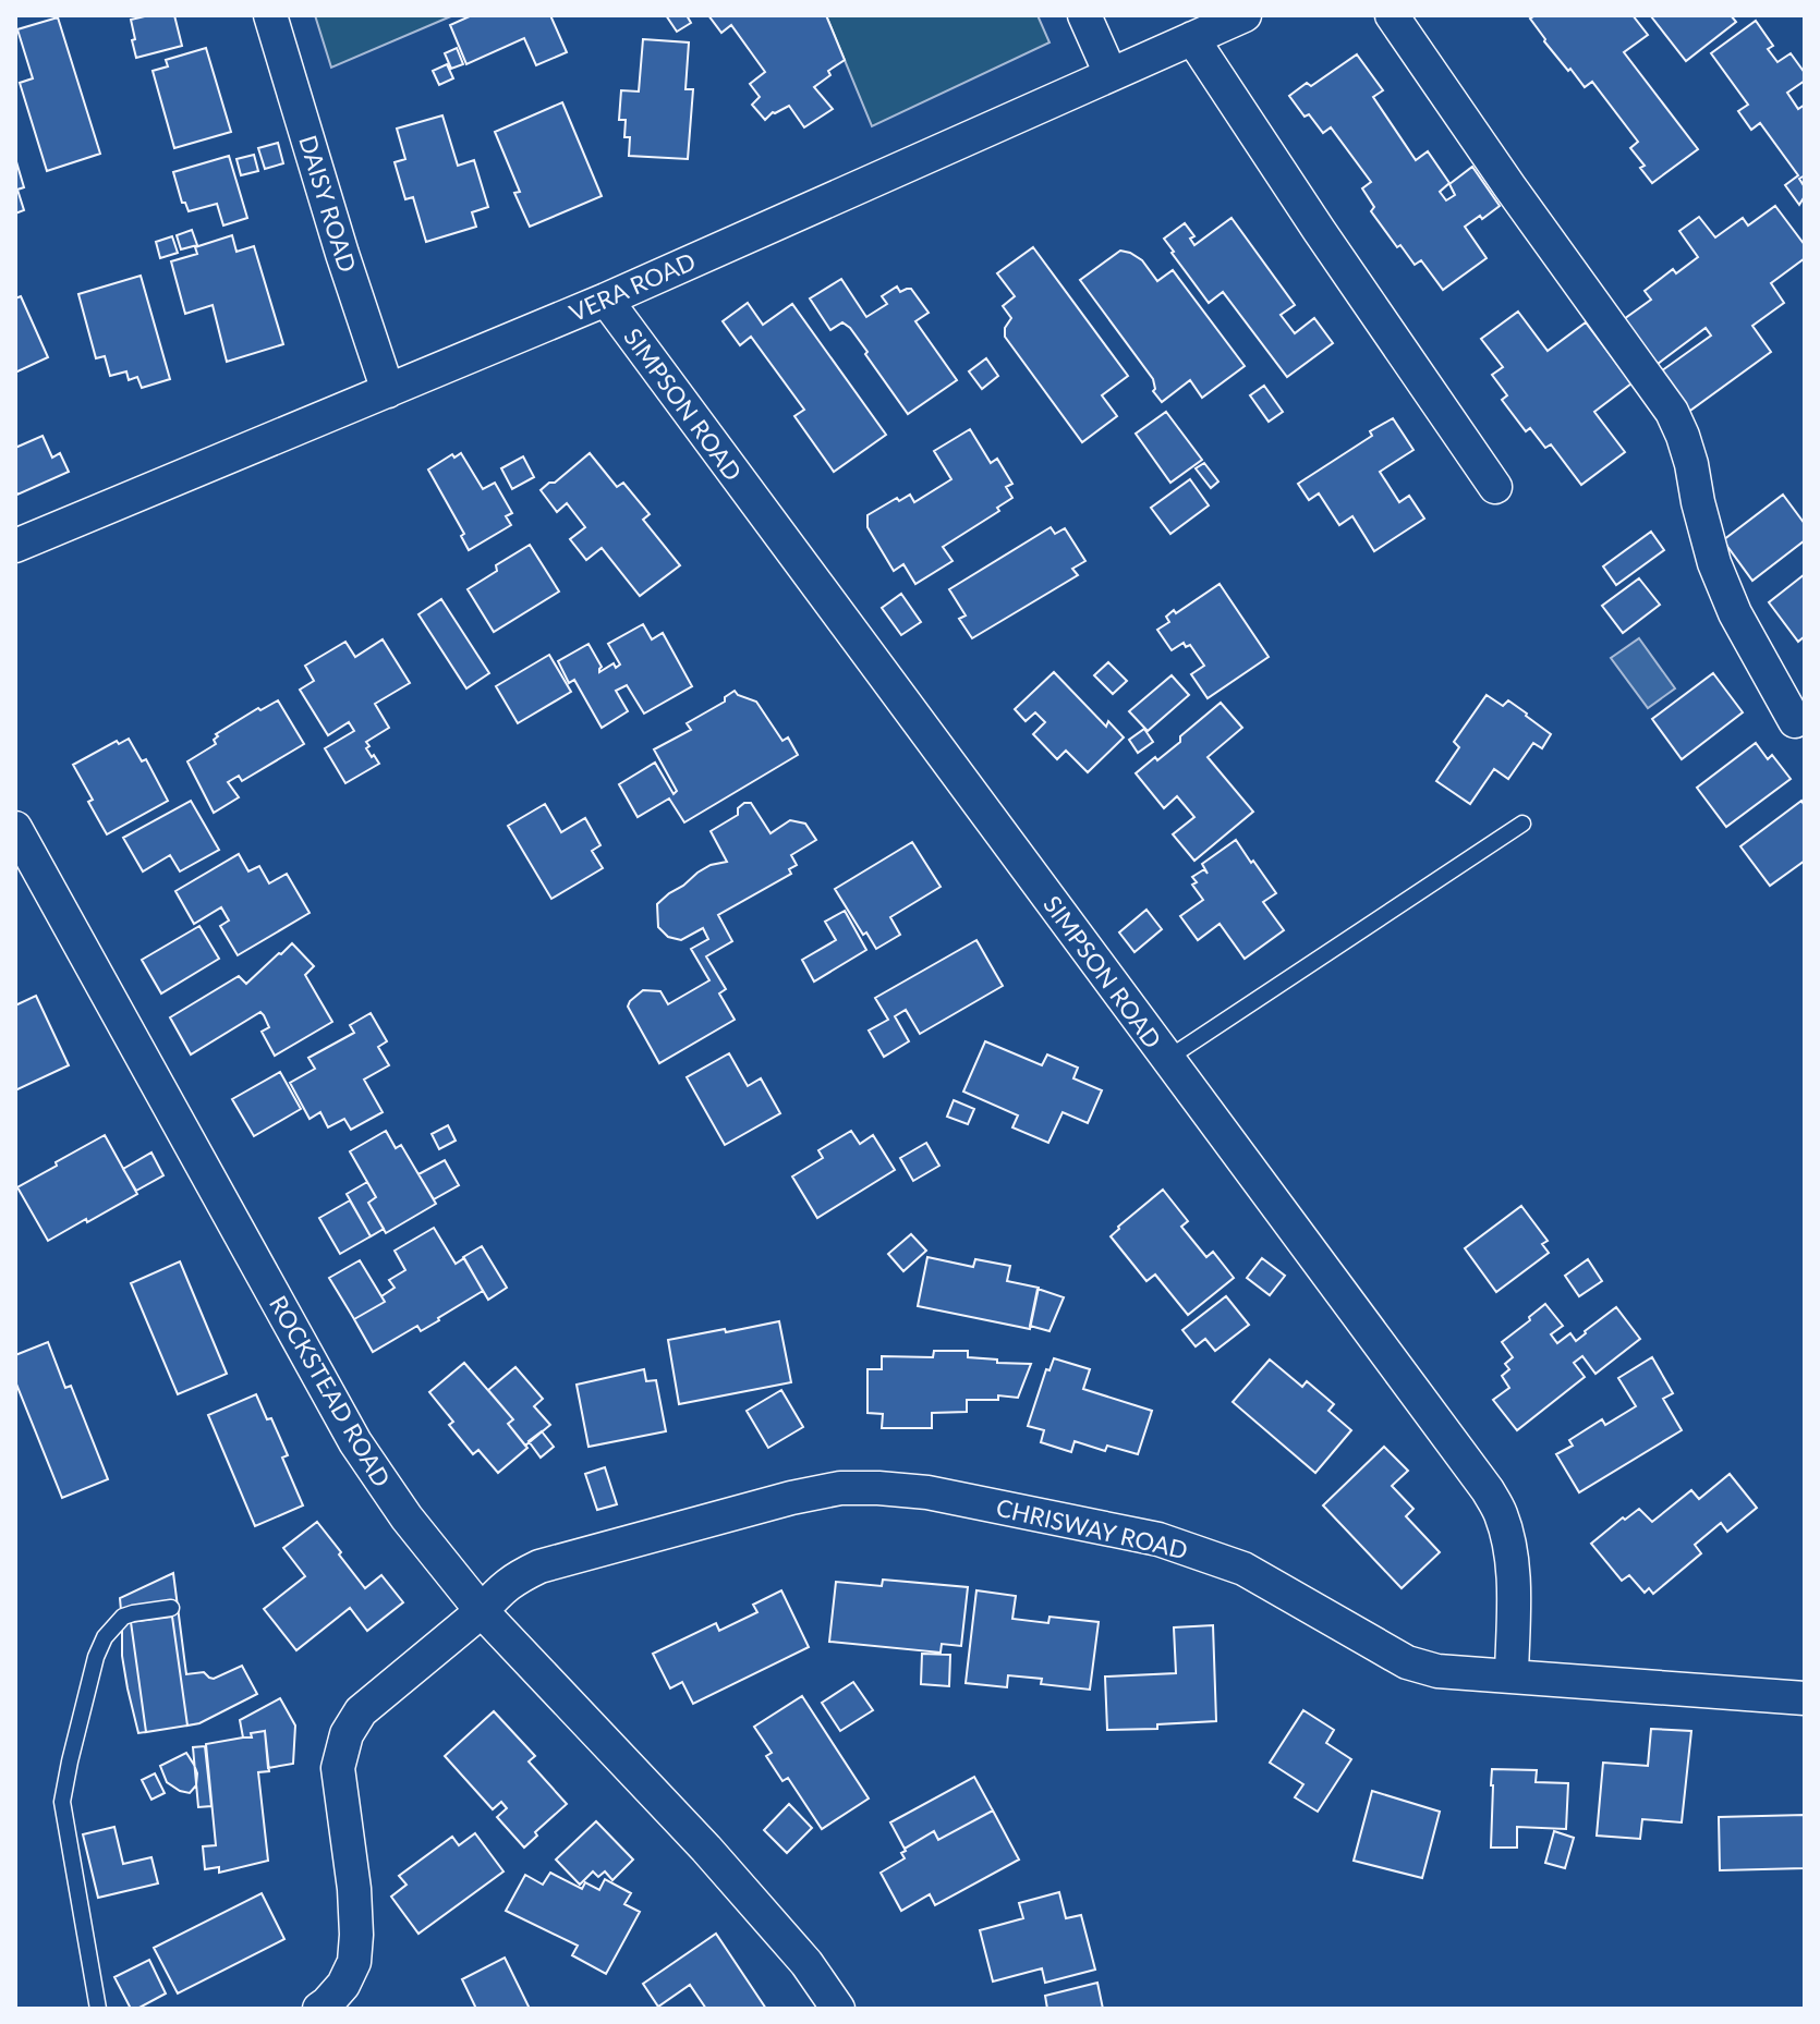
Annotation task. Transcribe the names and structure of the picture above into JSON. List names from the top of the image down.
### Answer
{
  "streets": {
    "street": [
      "DAISY ROAD",
      "VERA ROAD",
      "SIMPSON ROAD",
      "ROCKSTEAD ROAD",
      "CHRISWAY ROAD"
    ]
  },
  "crossings": [
    ["DAISY ROAD", "VERA ROAD"],
    ["VERA ROAD", "SIMPSON ROAD"],
    ["SIMPSON ROAD", "CHRISWAY ROAD"],
    ["ROCKSTEAD ROAD", "CHRISWAY ROAD"]
  ]
}
